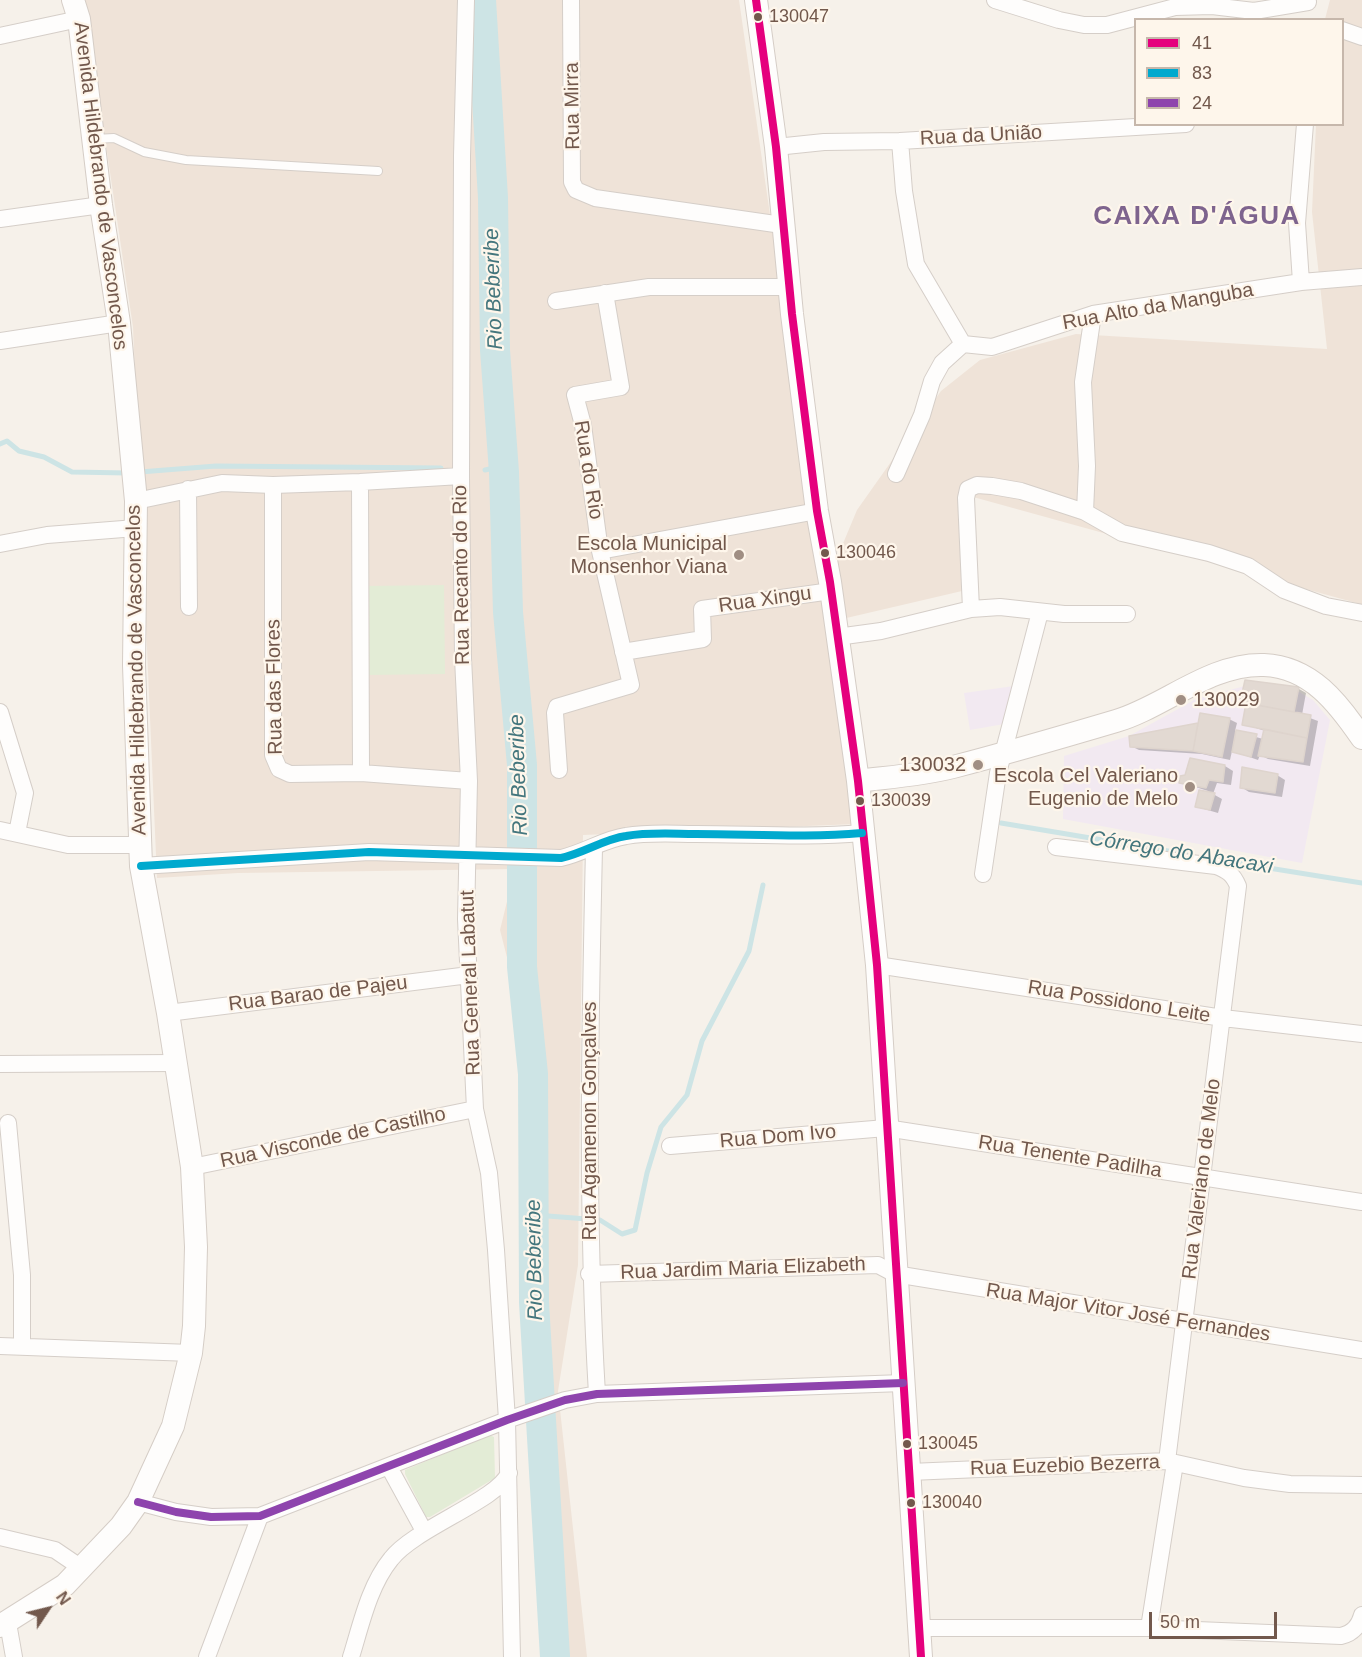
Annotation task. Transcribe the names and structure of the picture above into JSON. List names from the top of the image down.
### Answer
{
  "streets": {
    "street": [
      "Rua Mirra",
      "Rua da União",
      "Avenida Hildebrando de Vasconcelos",
      "Rua Alto da Manguba",
      "Rua do Rio",
      "Rua Recanto do Rio",
      "Rua Xingu",
      "Rua das Flores",
      "Rua General Labatut",
      "Rua Barao de Pajeu",
      "Rua Possidono Leite",
      "Rua Agamenon Gonçalves",
      "Rua Dom Ivo",
      "Rua Visconde de Castilho",
      "Rua Tenente Padilha",
      "Rua Valeriano de Melo",
      "Rua Jardim Maria Elizabeth",
      "Rua Major Vitor José Fernandes",
      "Rua Euzebio Bezerra"
    ]
  },
  "crossings": [
    ["Avenida Hildebrando de Vasconcelos", "Rua Recanto do Rio"],
    ["Avenida Hildebrando de Vasconcelos", "Rua Barao de Pajeu"],
    ["Avenida Hildebrando de Vasconcelos", "Rua Visconde de Castilho"],
    ["Rua do Rio", "Rua Xingu"],
    ["Rua Recanto do Rio", "Rua das Flores"],
    ["Rua Recanto do Rio", "Rua General Labatut"],
    ["Rua General Labatut", "Rua Barao de Pajeu"],
    ["Rua General Labatut", "Rua Visconde de Castilho"],
    ["Rua Possidono Leite", "Rua Valeriano de Melo"],
    ["Rua Agamenon Gonçalves", "Rua Jardim Maria Elizabeth"],
    ["Rua Dom Ivo", "Rua Tenente Padilha"],
    ["Rua Tenente Padilha", "Rua Valeriano de Melo"],
    ["Rua Valeriano de Melo", "Rua Major Vitor José Fernandes"],
    ["Rua Valeriano de Melo", "Rua Euzebio Bezerra"],
    ["Rua Jardim Maria Elizabeth", "Rua Major Vitor José Fernandes"]
  ],
  "districts": ["CAIXA D'ÁGUA"],
  "water": ["Rio Beberibe", "Córrego do Abacaxi"],
  "places": [
    "130047",
    "130046",
    "Escola Municipal Monsenhor Viana",
    "130029",
    "130032",
    "Escola Cel Valeriano Eugenio de Melo",
    "130039",
    "130045",
    "130040"
  ],
  "lines": ["transit line 41", "transit line 83", "transit line 24"],
  "legend": ["41", "83", "24"],
  "scale_bar": "50 m",
  "north": "top right"
}
